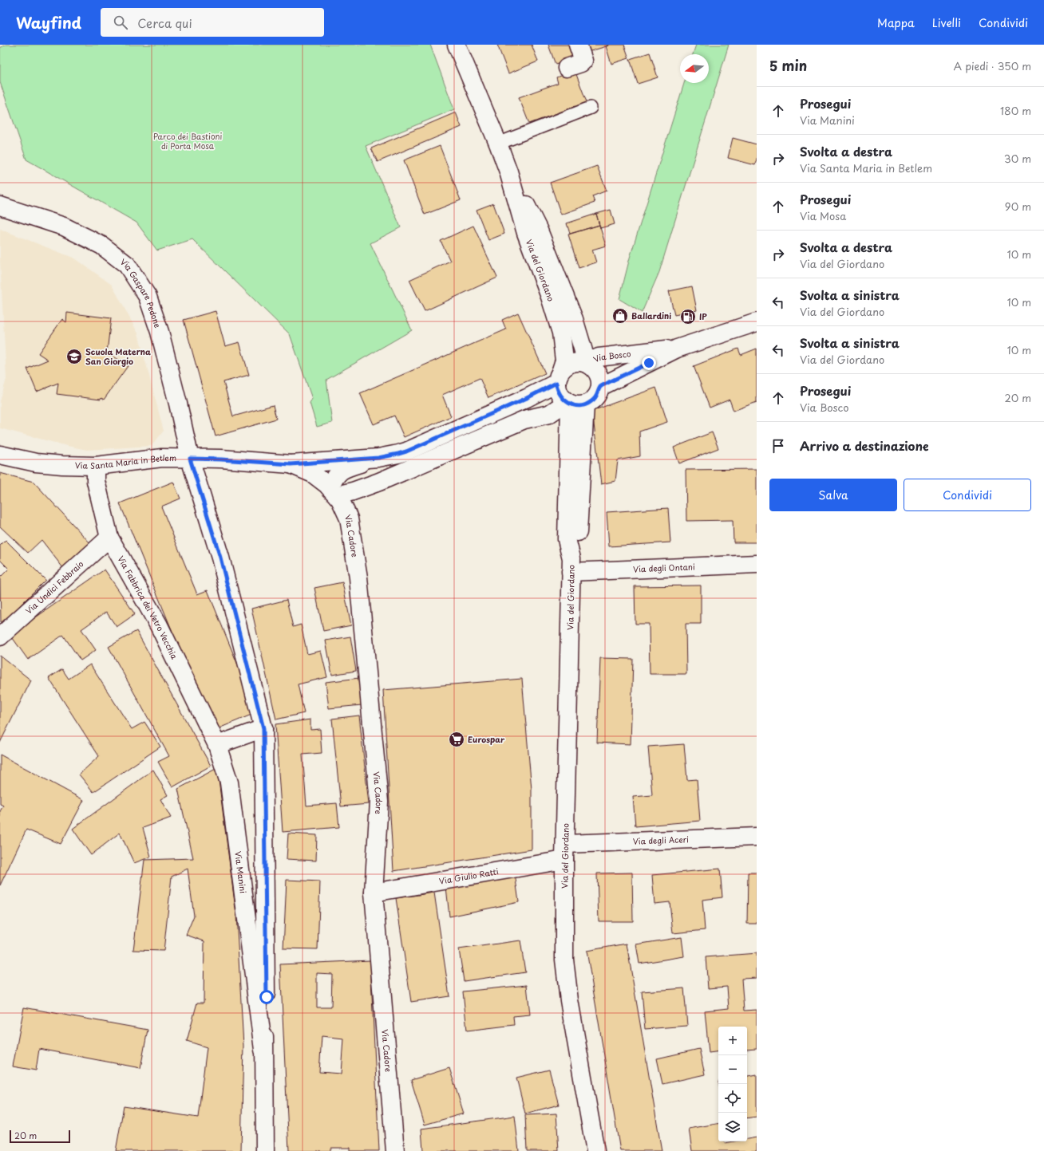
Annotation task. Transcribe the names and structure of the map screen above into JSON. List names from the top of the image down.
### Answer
{
  "streets": {
    "street": [
      "Via del Giordano",
      "Via Gaspare Pedone",
      "Via Bosco",
      "Via Santa Maria in Betlem",
      "Via Cadore",
      "Via degli Ontani",
      "Via Undici Febbraio",
      "Via Fabbrica del Vetro Vecchia",
      "Via degli Aceri",
      "Via Manini",
      "Via Giulio Ratti"
    ]
  },
  "crossings": [
    ["Via del Giordano", "Via Bosco"],
    ["Via del Giordano", "Via degli Ontani"],
    ["Via del Giordano", "Via degli Aceri"],
    ["Via del Giordano", "Via Giulio Ratti"],
    ["Via Gaspare Pedone", "Via Santa Maria in Betlem"],
    ["Via Gaspare Pedone", "Via Manini"],
    ["Via Santa Maria in Betlem", "Via Cadore"],
    ["Via Santa Maria in Betlem", "Via Fabbrica del Vetro Vecchia"],
    ["Via Santa Maria in Betlem", "Via Manini"],
    ["Via Cadore", "Via Giulio Ratti"],
    ["Via Undici Febbraio", "Via Fabbrica del Vetro Vecchia"],
    ["Via Fabbrica del Vetro Vecchia", "Via Manini"],
    ["Via degli Aceri", "Via Giulio Ratti"]
  ],
  "parks": ["Parco dei Bastioni di Porta Mosa"],
  "places": {
    "shop": ["Ballardini"],
    "fuel station": ["IP"],
    "school or university": ["Scuola Materna San Giorgio"],
    "supermarket": ["Eurospar"]
  },
  "scale_bar": "20 m",
  "north": "left",
  "page": {
    "header": "Wayfind",
    "search": "Cerca qui",
    "nav": ["Mappa", "Livelli", "Condividi"],
    "heading": ["5 min", "A piedi · 350 m"],
    "list": [
      ["Prosegui", "Via Manini", "180 m"],
      ["Svolta a destra", "Via Santa Maria in Betlem", "30 m"],
      ["Prosegui", "Via Mosa", "90 m"],
      ["Svolta a destra", "Via del Giordano", "10 m"],
      ["Svolta a sinistra", "Via del Giordano", "10 m"],
      ["Svolta a sinistra", "Via del Giordano", "10 m"],
      ["Prosegui", "Via Bosco", "20 m"],
      "Arrivo a destinazione"
    ],
    "buttons": ["Salva", "Condividi"],
    "map_buttons": ["+", "−"],
    "scale": "20 m"
  }
}
